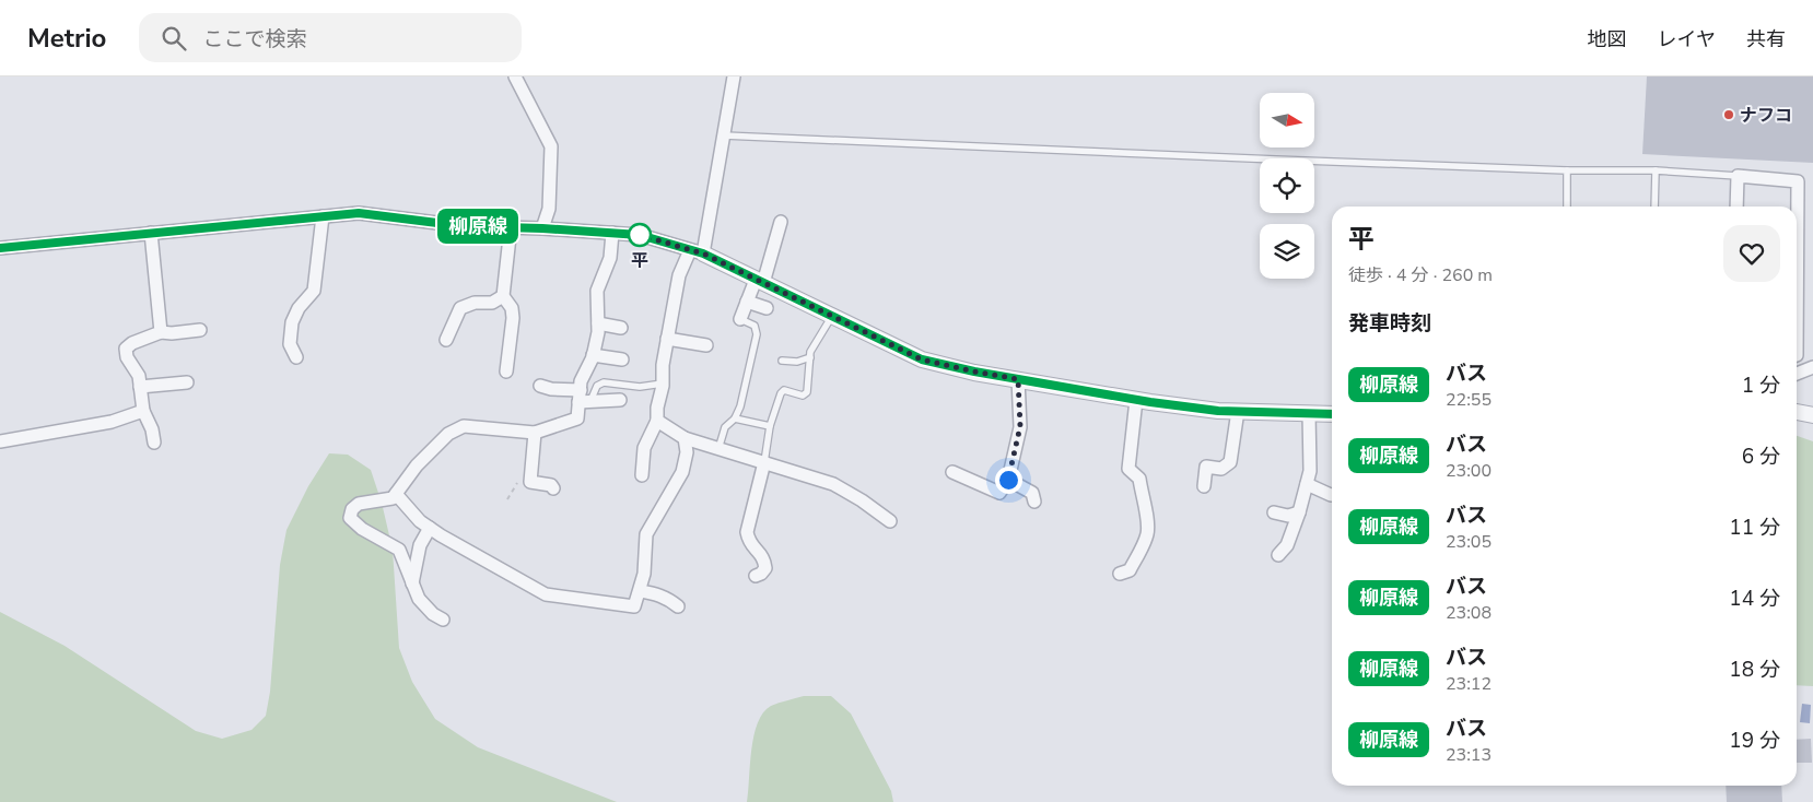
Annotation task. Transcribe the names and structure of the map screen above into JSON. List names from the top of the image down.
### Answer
{
  "places": ["ナフコ", "平"],
  "lines": ["bus line 柳原線"],
  "north": "right",
  "page": {
    "header": "Metrio",
    "search": "ここで検索",
    "nav": ["地図", "レイヤ", "共有"],
    "on_map": "柳原線",
    "heading": [
      ["平", "徒歩 · 4 分 · 260 m"],
      "発車時刻"
    ],
    "list": [
      {
        "mark": "柳原線",
        "name": "バス",
        "note": "22:55",
        "value": "1 分"
      },
      {
        "mark": "柳原線",
        "name": "バス",
        "note": "23:00",
        "value": "6 分"
      },
      {
        "mark": "柳原線",
        "name": "バス",
        "note": "23:05",
        "value": "11 分"
      },
      {
        "mark": "柳原線",
        "name": "バス",
        "note": "23:08",
        "value": "14 分"
      },
      {
        "mark": "柳原線",
        "name": "バス",
        "note": "23:12",
        "value": "18 分"
      },
      {
        "mark": "柳原線",
        "name": "バス",
        "note": "23:13",
        "value": "19 分"
      }
    ]
  }
}
